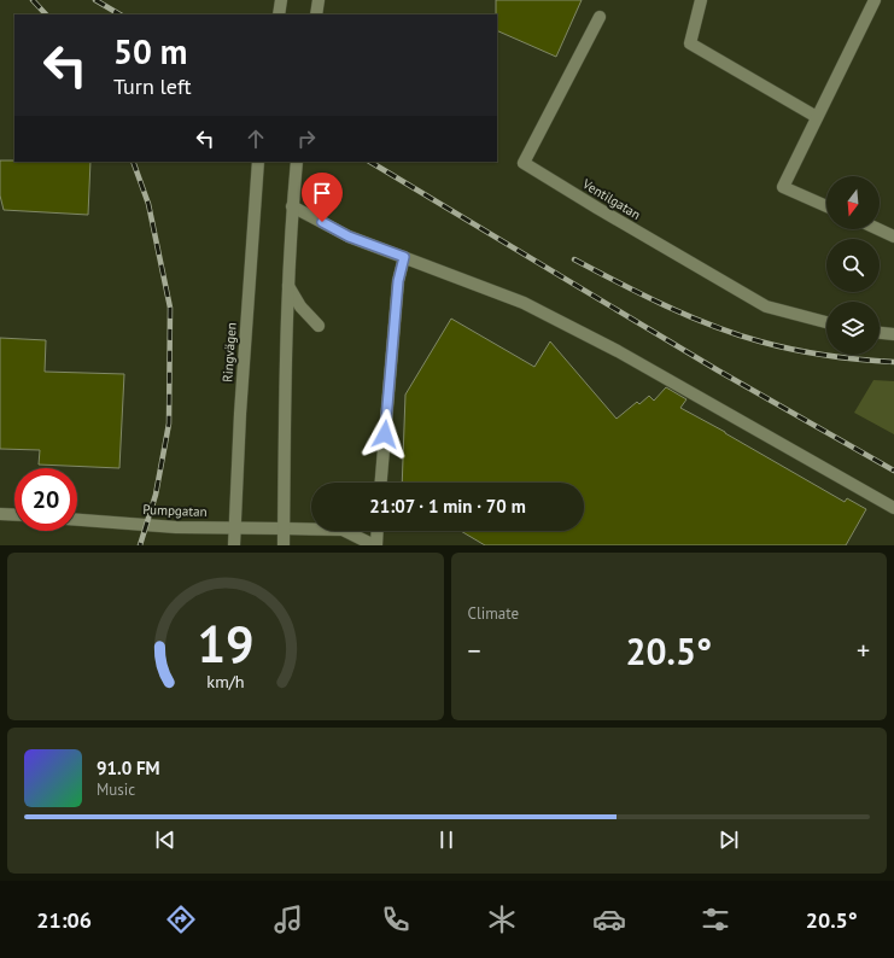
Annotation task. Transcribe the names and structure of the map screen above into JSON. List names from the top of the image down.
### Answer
{
  "streets": {
    "main road": ["Ventilgatan", "Ringvägen", "Pumpgatan"]
  },
  "crossings": [
    ["Ringvägen", "Pumpgatan"]
  ],
  "north": "bottom",
  "page": {
    "turn": ["50 m", "Turn left"],
    "limit": "20",
    "trip": "21:07 · 1 min · 70 m",
    "tile": "Climate",
    "heat": ["−", "20.5°", "+"],
    "song": ["91.0 FM", "Music"],
    "tabs": ["21:06", "20.5°"],
    "gauge": ["19", "km/h"]
  }
}
